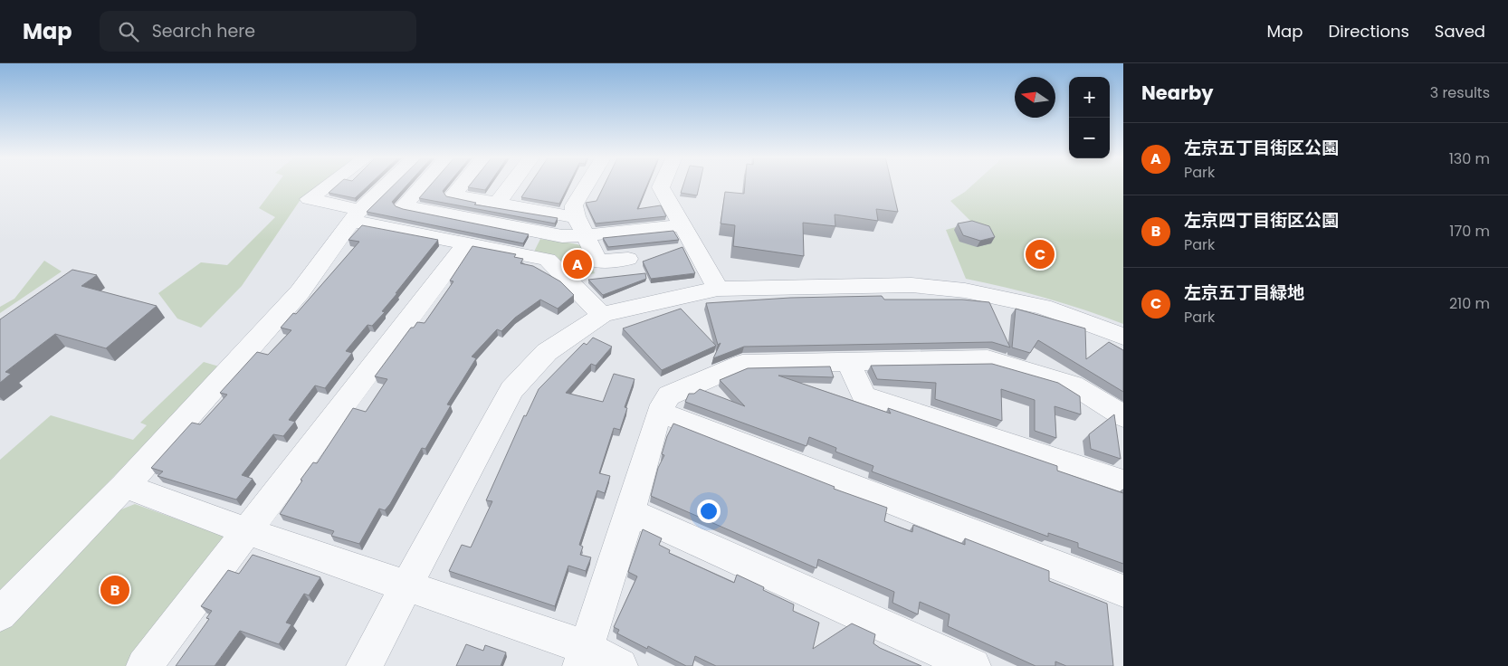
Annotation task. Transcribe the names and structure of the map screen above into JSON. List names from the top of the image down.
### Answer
{
  "north": "left",
  "page": {
    "header": "Map",
    "search": "Search here",
    "nav": ["Map", "Directions", "Saved"],
    "heading": ["Nearby", "3 results"],
    "map_buttons": ["+", "−"],
    "list": [
      {
        "mark": "A",
        "name": "左京五丁目街区公園",
        "note": "Park",
        "value": "130 m"
      },
      {
        "mark": "B",
        "name": "左京四丁目街区公園",
        "note": "Park",
        "value": "170 m"
      },
      {
        "mark": "C",
        "name": "左京五丁目緑地",
        "note": "Park",
        "value": "210 m"
      }
    ],
    "pins": ["C", "A", "B"]
  }
}
